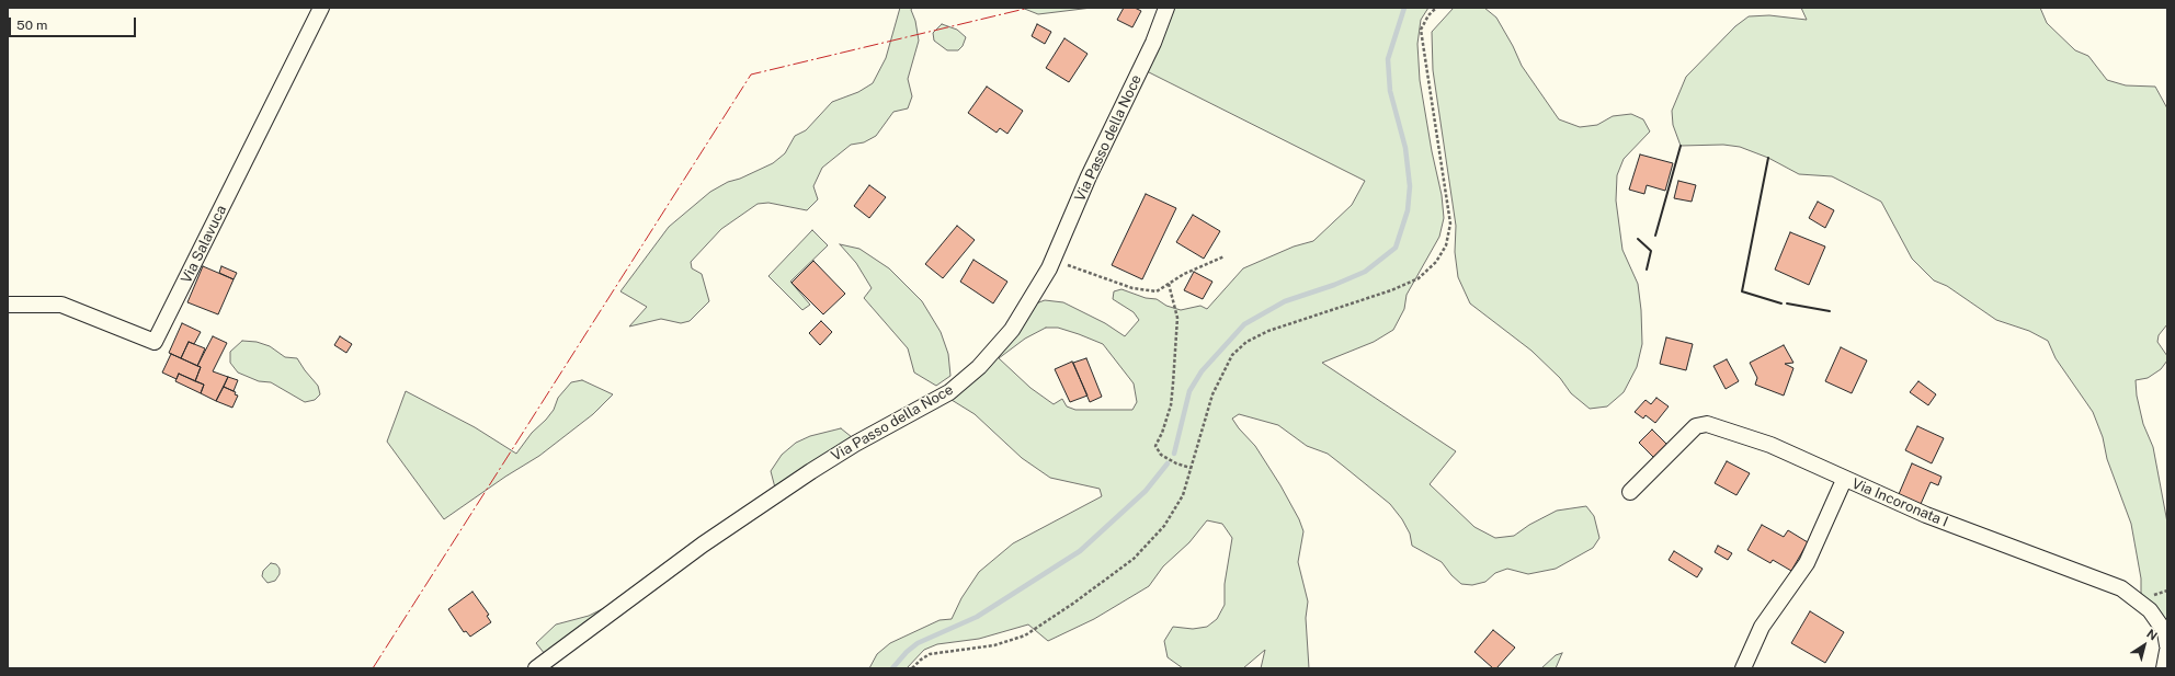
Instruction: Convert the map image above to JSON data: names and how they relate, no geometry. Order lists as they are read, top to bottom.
{
  "streets": {
    "street": ["Via Passo della Noce", "Via Salavuca", "Via Incoronata I"]
  },
  "scale_bar": "50 m",
  "north": "top right"
}
